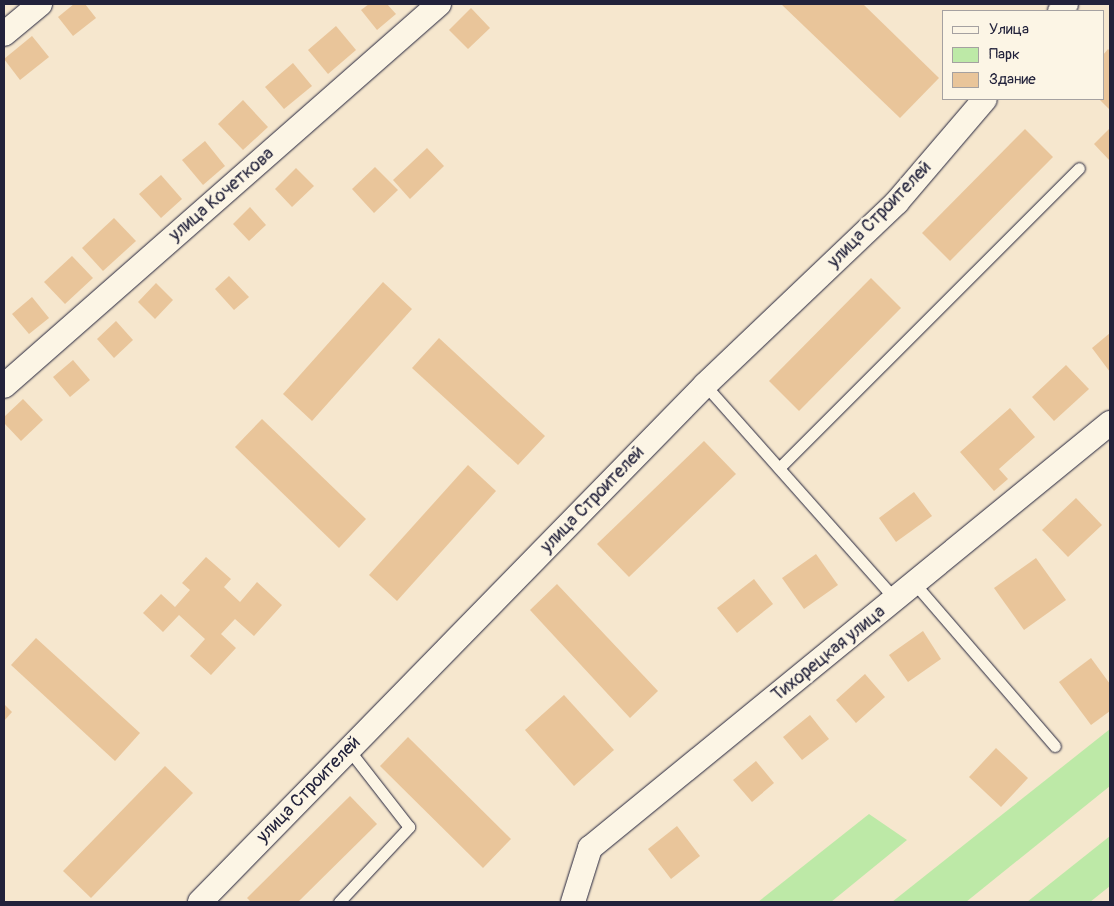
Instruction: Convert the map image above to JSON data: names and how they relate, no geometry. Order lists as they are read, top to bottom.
{
  "streets": {
    "street": ["улица Кочеткова", "улица Строителей", "Тихорецкая улица"]
  },
  "legend": ["Улица", "Парк", "Здание"]
}
